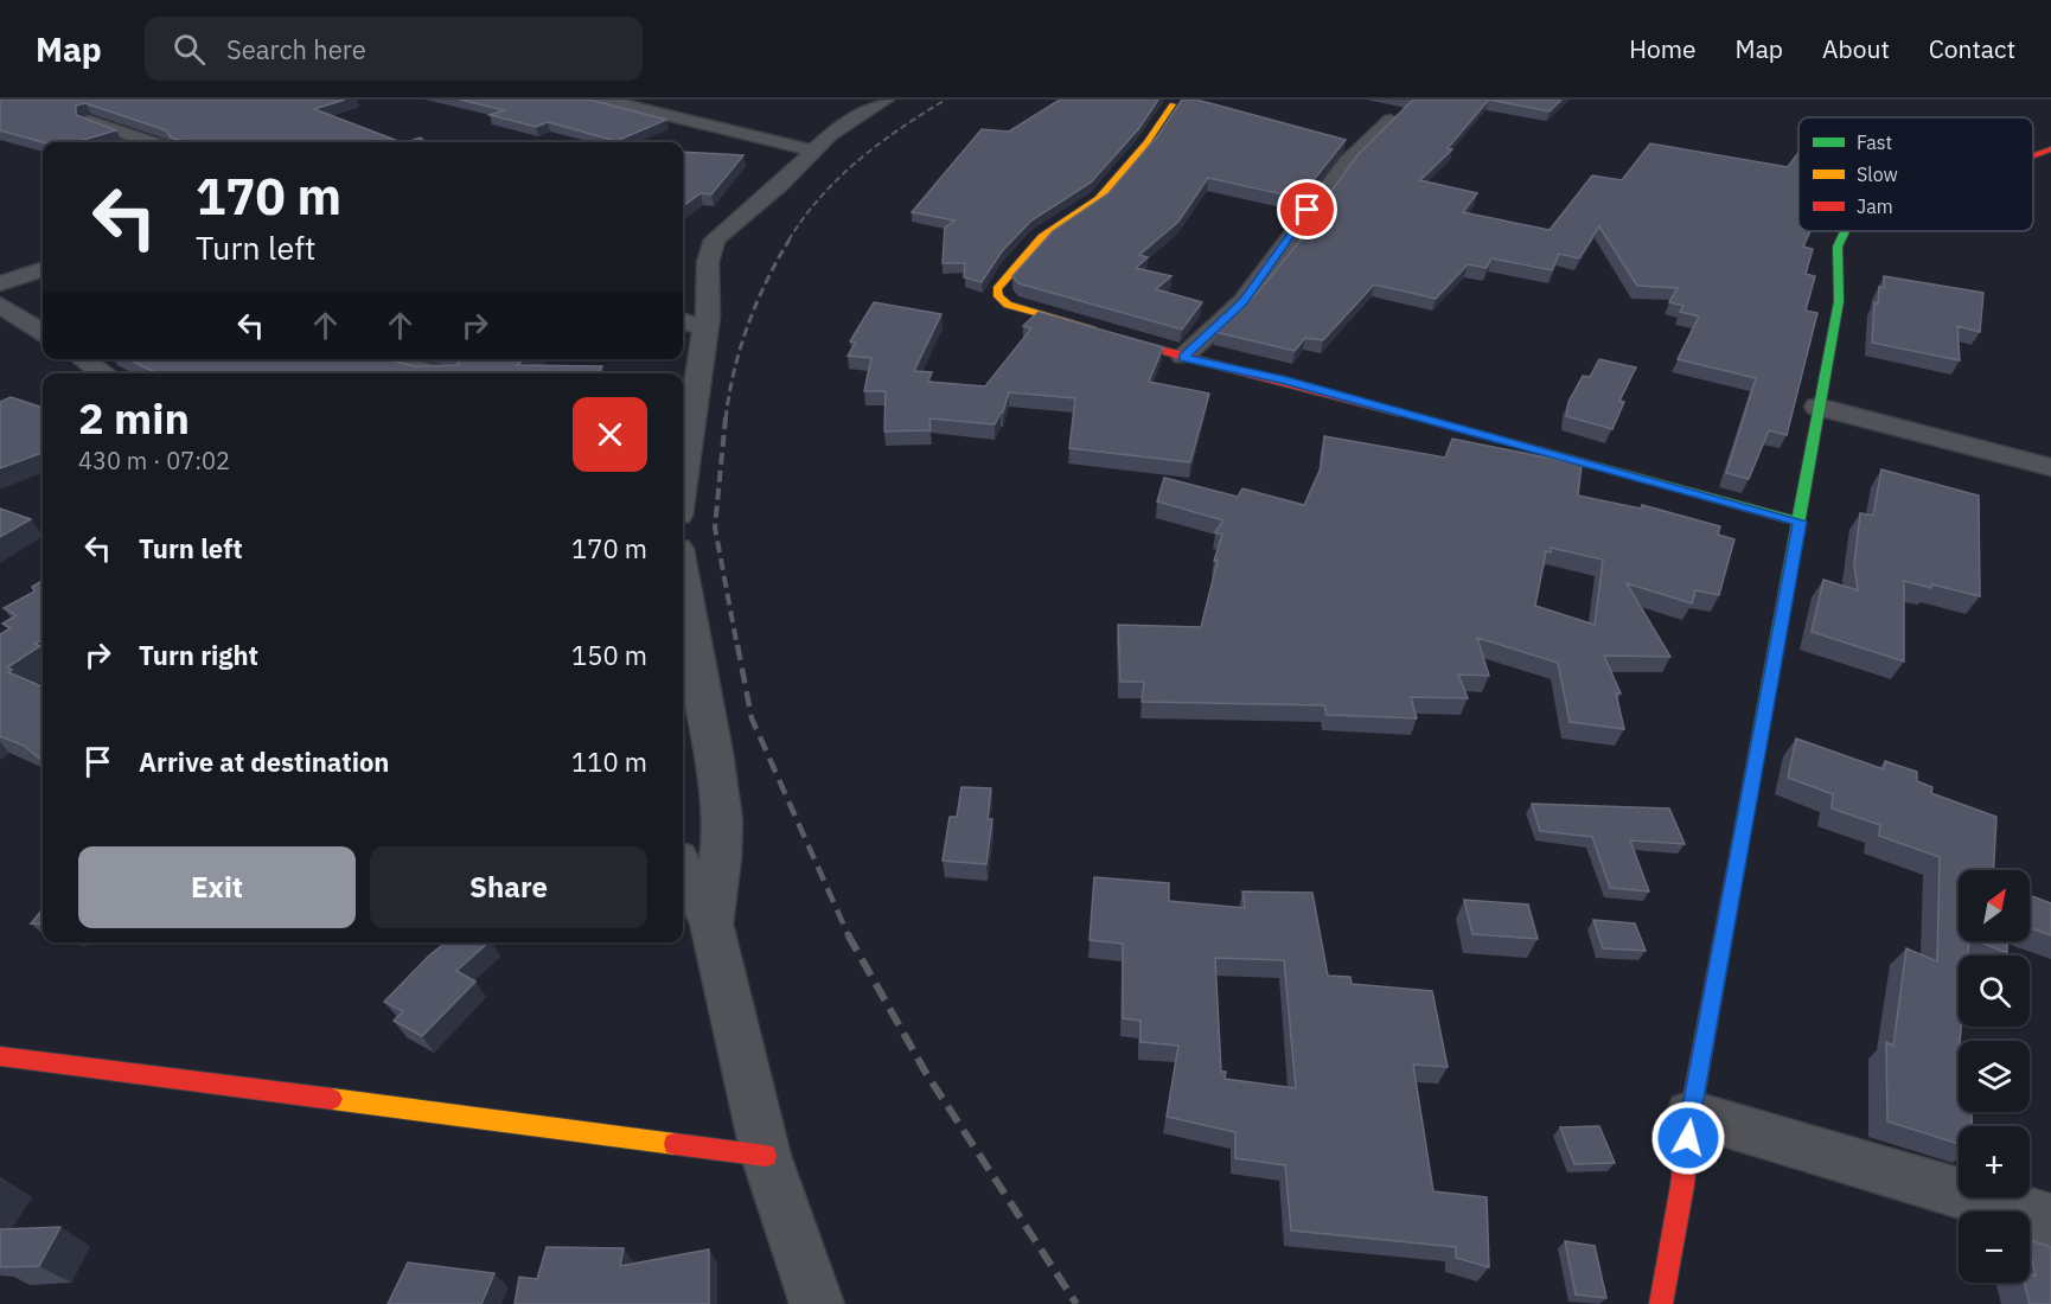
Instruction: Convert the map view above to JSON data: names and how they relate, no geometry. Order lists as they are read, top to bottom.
{
  "legend": ["Fast", "Slow", "Jam"],
  "north": "top right",
  "page": {
    "header": "Map",
    "search": "Search here",
    "nav": [
      "Home",
      "Map",
      "About",
      "Contact"
    ],
    "turn": ["170 m", "Turn left"],
    "heading": ["2 min", "430 m · 07:02"],
    "list": [
      {
        "name": "Turn left",
        "value": "170 m"
      },
      {
        "name": "Turn right",
        "value": "150 m"
      },
      {
        "name": "Arrive at destination",
        "value": "110 m"
      }
    ],
    "buttons": ["Exit", "Share"],
    "map_buttons": ["+", "−"]
  }
}
